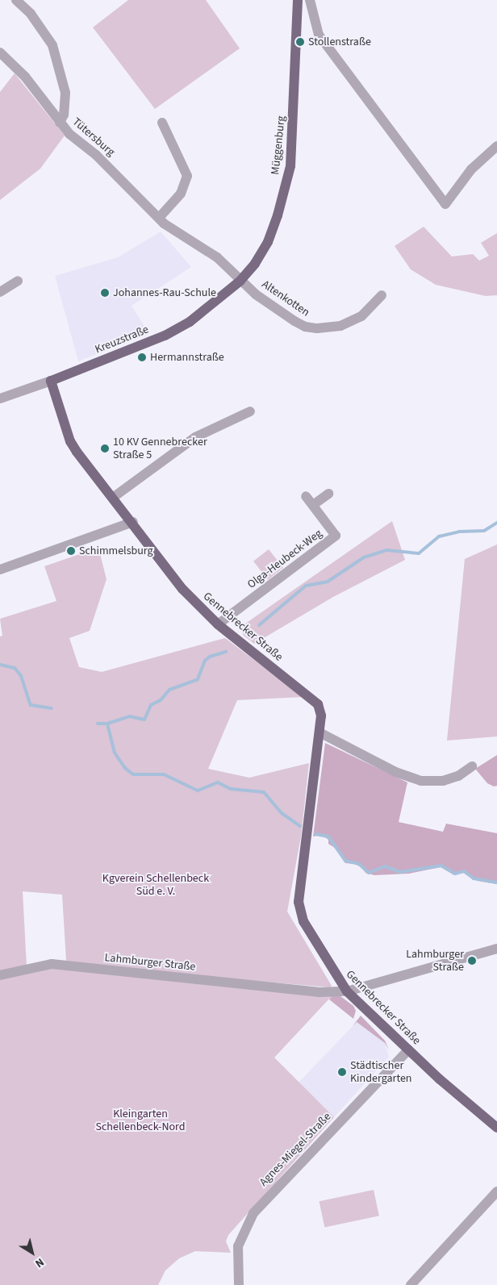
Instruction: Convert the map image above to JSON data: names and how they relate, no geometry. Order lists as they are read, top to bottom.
{
  "streets": {
    "main road": ["Müggenburg", "Kreuzstraße", "Gennebrecker Straße"],
    "street": [
      "Tütersburg",
      "Altenkotten",
      "Olga-Heubeck-Weg",
      "Lahmburger Straße",
      "Agnes-Miegel-Straße"
    ]
  },
  "crossings": [
    ["Tütersburg", "Müggenburg"],
    ["Tütersburg", "Altenkotten"],
    ["Tütersburg", "Kreuzstraße"],
    ["Müggenburg", "Altenkotten"],
    ["Müggenburg", "Kreuzstraße"],
    ["Altenkotten", "Kreuzstraße"],
    ["Kreuzstraße", "Gennebrecker Straße"],
    ["Olga-Heubeck-Weg", "Gennebrecker Straße"],
    ["Gennebrecker Straße", "Lahmburger Straße"],
    ["Gennebrecker Straße", "Agnes-Miegel-Straße"]
  ],
  "parks": ["Kgverein Schellenbeck Süd e. V.", "Kleingarten Schellenbeck-Nord"],
  "places": [
    "Stollenstraße",
    "Johannes-Rau-Schule",
    "Hermannstraße",
    "10 KV Gennebrecker Straße 5",
    "Schimmelsburg",
    "Lahmburger Straße",
    "Städtischer Kindergarten"
  ],
  "north": "bottom right"
}
